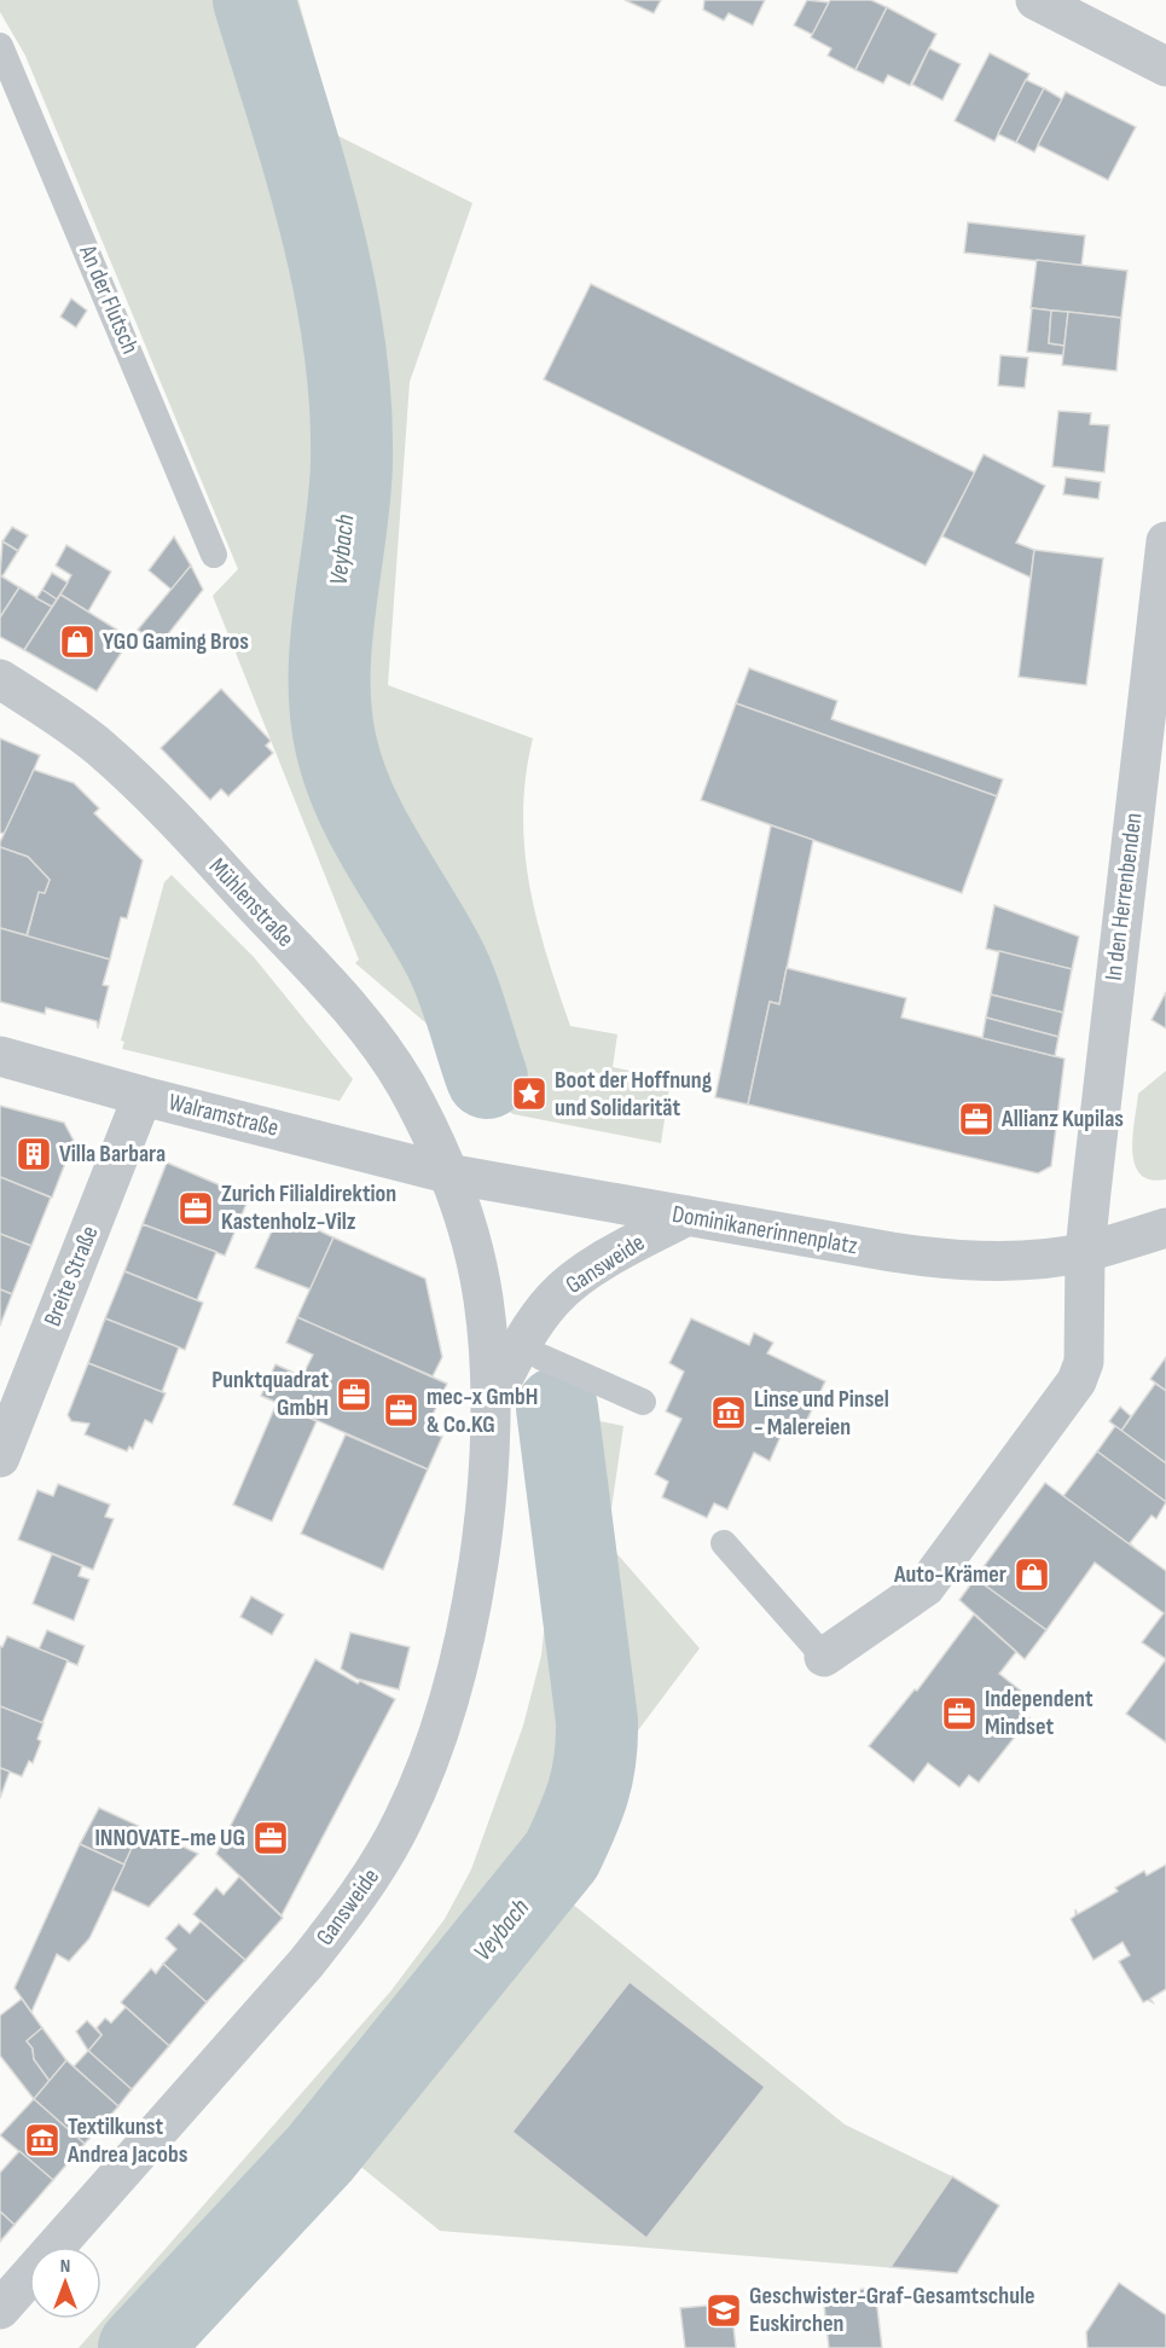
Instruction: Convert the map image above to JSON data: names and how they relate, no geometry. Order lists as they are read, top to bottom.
{
  "streets": {
    "street": [
      "In den Herrenbenden",
      "Mühlenstraße",
      "Walramstraße",
      "Dominikanerinnenplatz",
      "Gansweide",
      "Breite Straße"
    ],
    "lane": ["An der Flutsch"]
  },
  "crossings": [
    ["In den Herrenbenden", "Dominikanerinnenplatz"],
    ["Mühlenstraße", "Walramstraße"],
    ["Mühlenstraße", "Dominikanerinnenplatz"],
    ["Mühlenstraße", "Gansweide"],
    ["Walramstraße", "Dominikanerinnenplatz"],
    ["Walramstraße", "Gansweide"],
    ["Walramstraße", "Breite Straße"],
    ["Dominikanerinnenplatz", "Gansweide"]
  ],
  "water": ["Veybach"],
  "places": {
    "shop": ["YGO Gaming Bros", "Auto-Krämer"],
    "place": ["Boot der Hoffnung und Solidarität"],
    "office": [
      "Allianz Kupilas",
      "Zurich Filialdirektion Kastenholz-Vilz",
      "Punktquadrat GmbH",
      "mec-x GmbH & Co.KG",
      "Independent Mindset",
      "INNOVATE-me UG"
    ],
    "building": ["Villa Barbara"],
    "museum": ["Linse und Pinsel - Malereien", "Textilkunst Andrea Jacobs"],
    "school or university": ["Geschwister-Graf-Gesamtschule Euskirchen"]
  },
  "north": "top"
}
